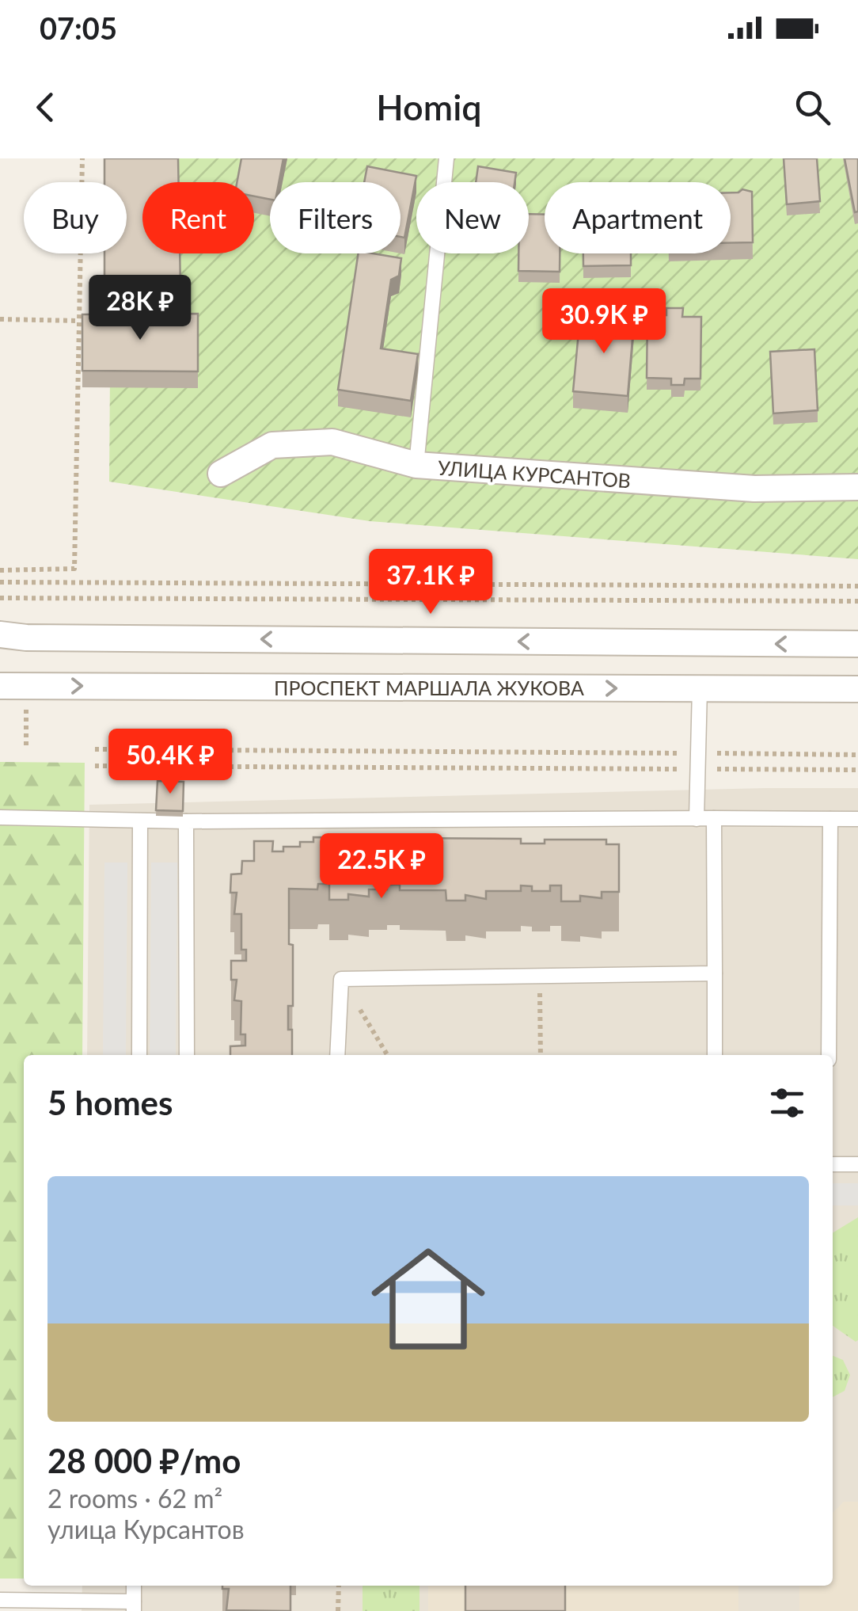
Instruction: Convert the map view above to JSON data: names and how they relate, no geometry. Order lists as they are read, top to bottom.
{
  "streets": {
    "street": ["УЛИЦА КУРСАНТОВ", "ПРОСПЕКТ МАРШАЛА ЖУКОВА"]
  },
  "page": {
    "status": "07:05",
    "header": "Homiq",
    "chip": [
      "Buy",
      "Rent",
      "Filters",
      "New",
      "Apartment"
    ],
    "price": [
      "28K ₽",
      "30.9K ₽",
      "37.1K ₽",
      "50.4K ₽",
      "22.5K ₽"
    ],
    "heading": "5 homes",
    "list": [
      {
        "name": "28 000 ₽/mo",
        "note": "2 rooms · 62 m² · улица Курсантов"
      }
    ]
  }
}
